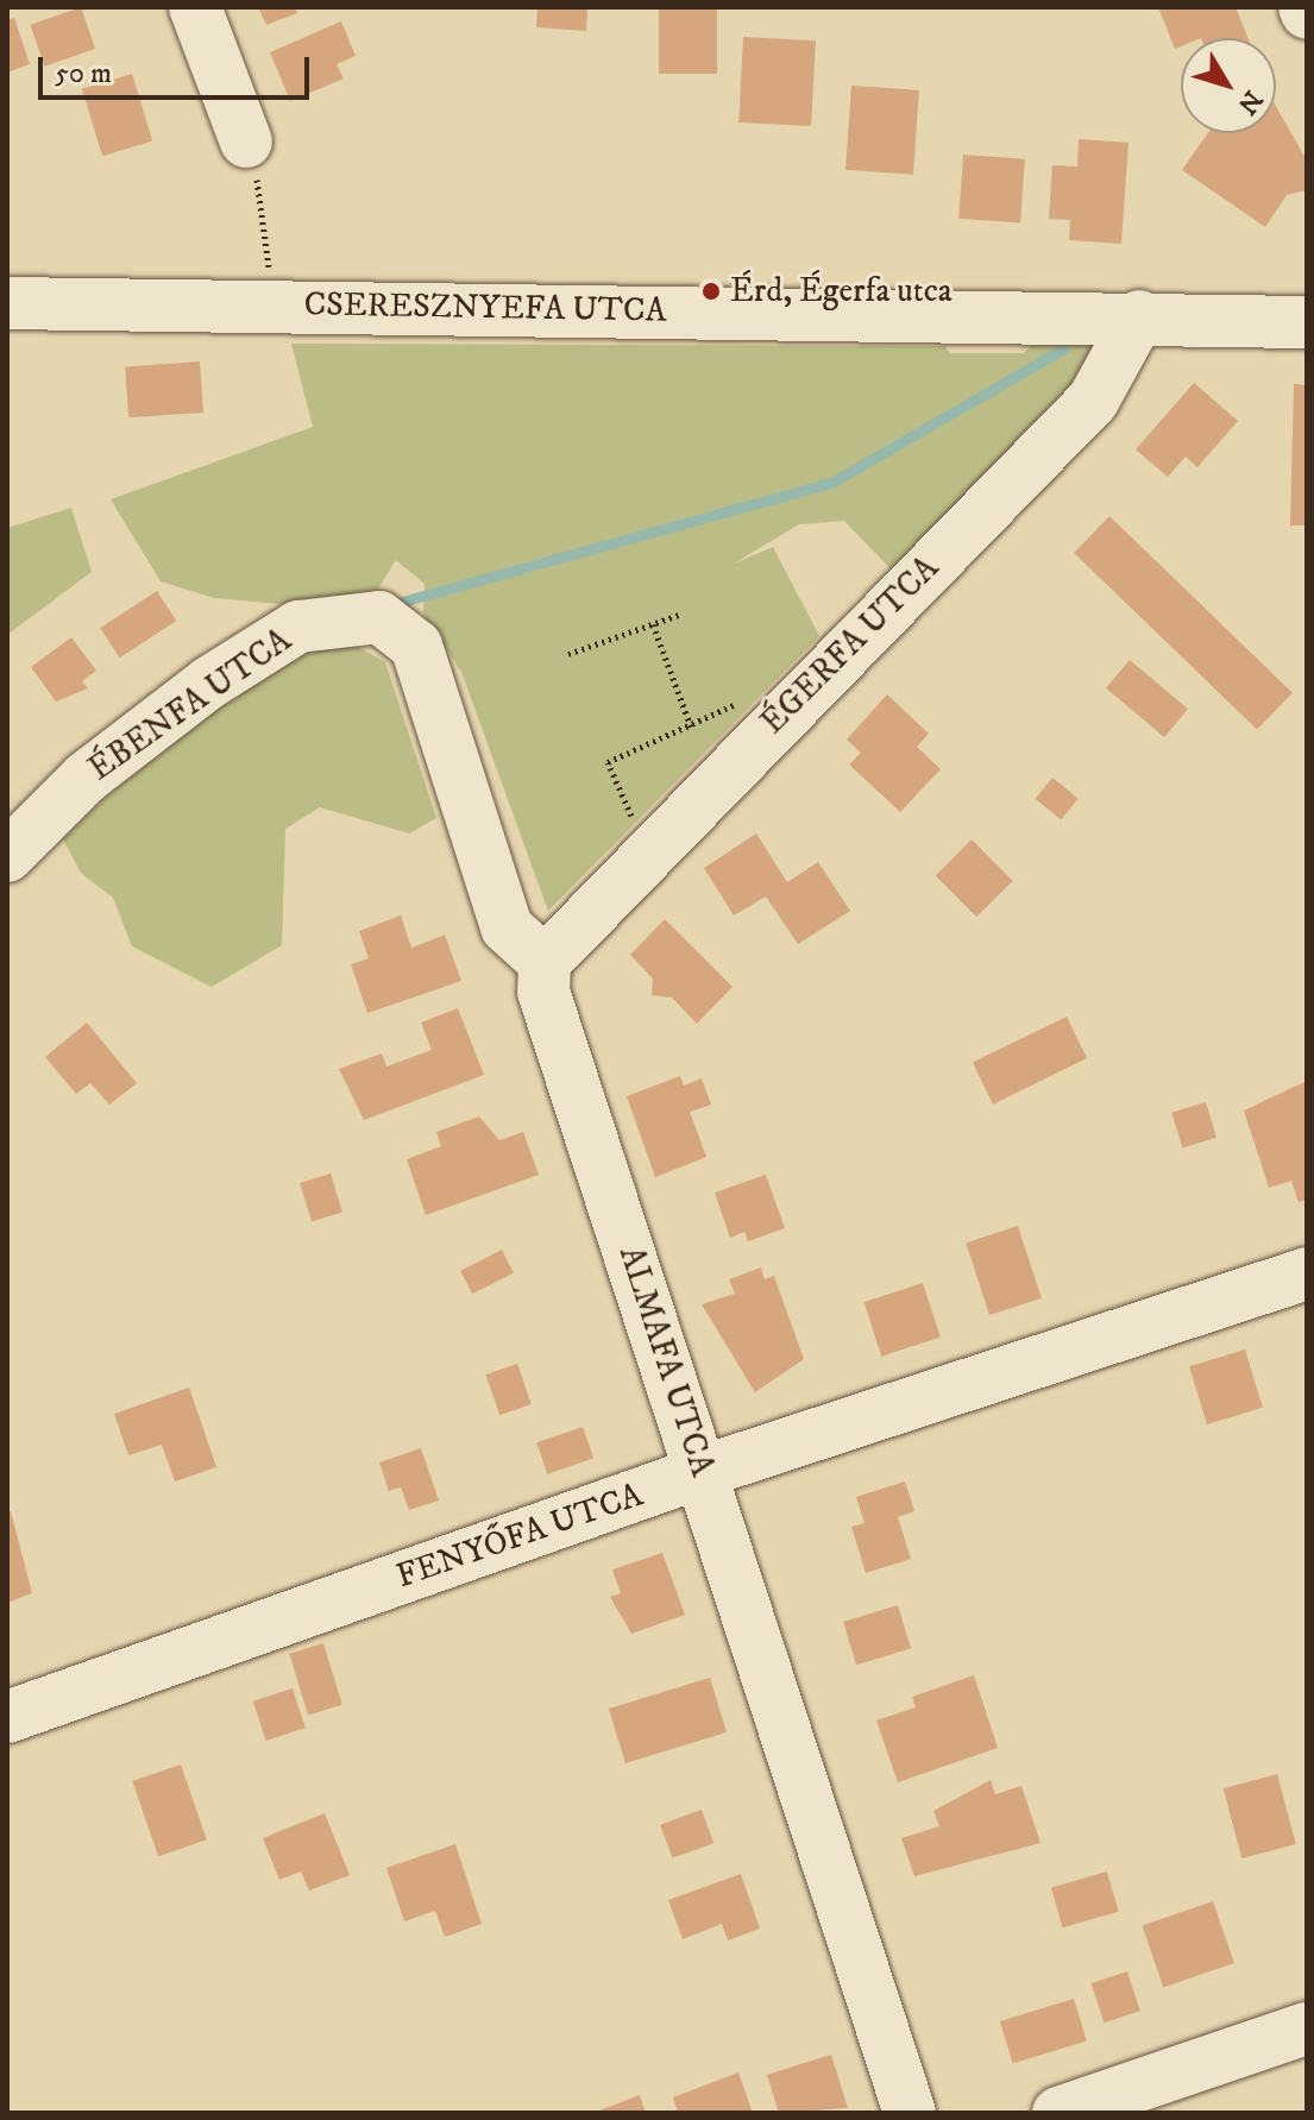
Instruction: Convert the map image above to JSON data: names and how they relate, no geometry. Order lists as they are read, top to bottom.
{
  "streets": {
    "street": [
      "CSERESZNYEFA UTCA",
      "ÉGERFA UTCA",
      "ÉBENFA UTCA",
      "ALMAFA UTCA",
      "FENYŐFA UTCA"
    ]
  },
  "crossings": [
    ["CSERESZNYEFA UTCA", "ÉGERFA UTCA"],
    ["ÉGERFA UTCA", "ÉBENFA UTCA"],
    ["ÉGERFA UTCA", "ALMAFA UTCA"],
    ["ÉBENFA UTCA", "ALMAFA UTCA"],
    ["ALMAFA UTCA", "FENYŐFA UTCA"]
  ],
  "places": ["Érd, Égerfa utca"],
  "scale_bar": "50 m",
  "north": "bottom right"
}
